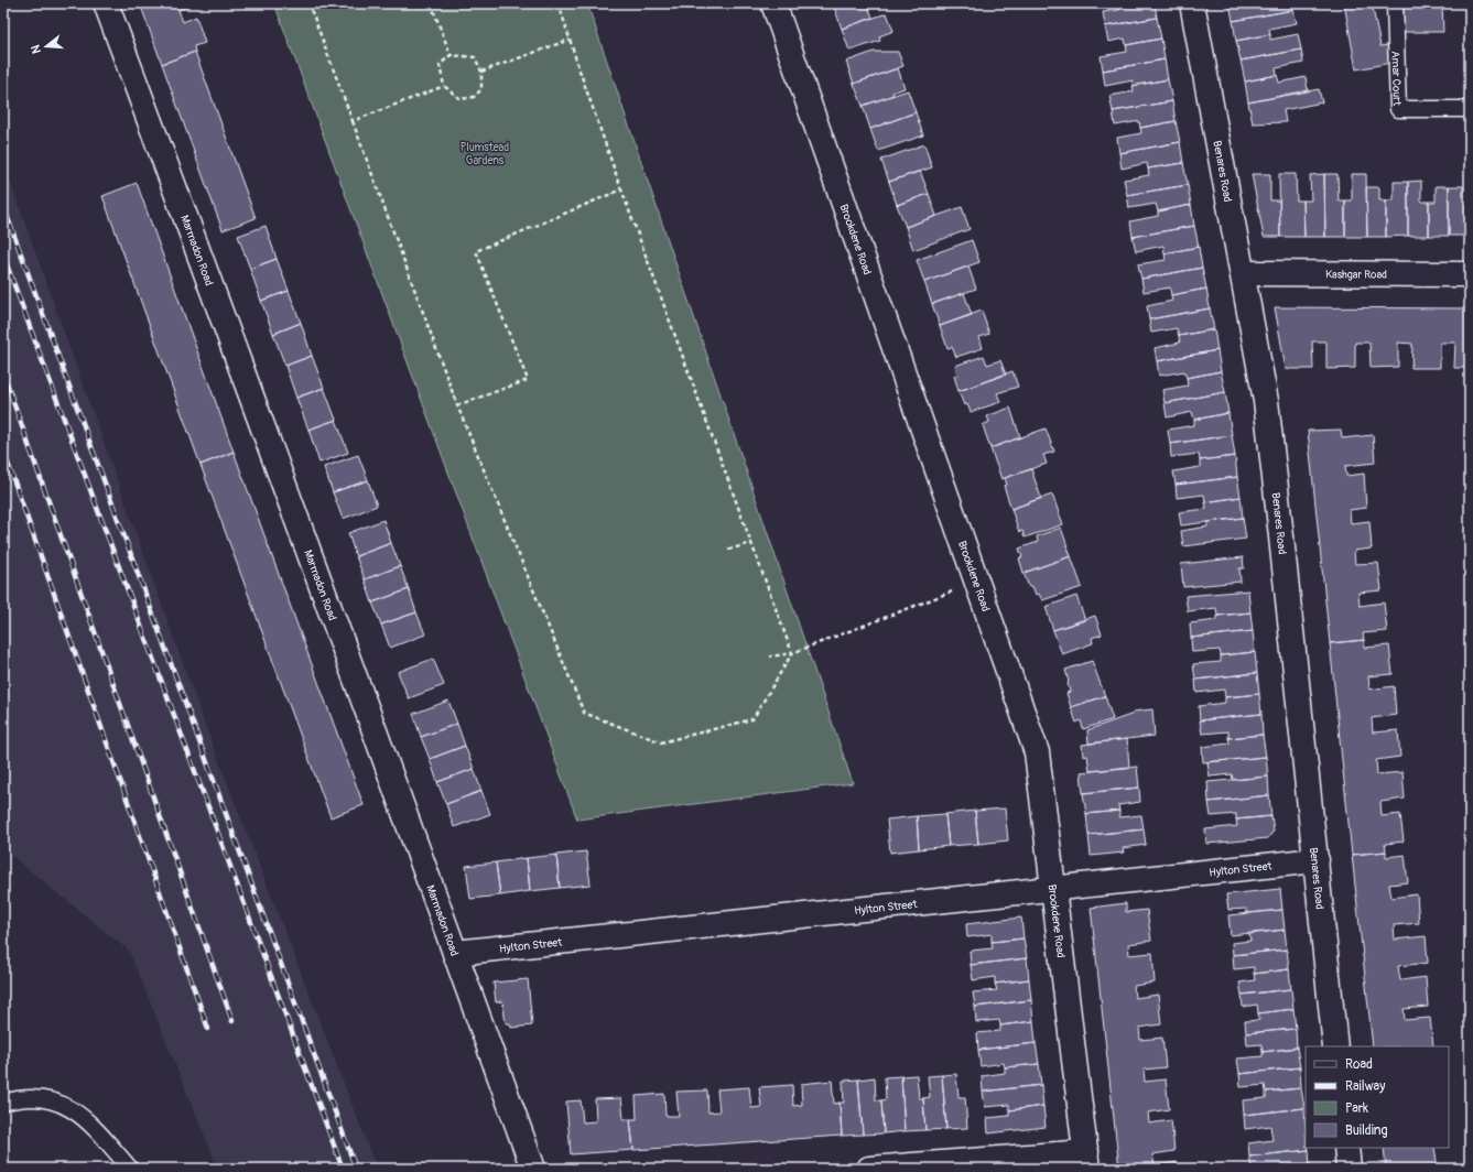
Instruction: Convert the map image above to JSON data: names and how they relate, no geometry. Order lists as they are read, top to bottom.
{
  "streets": {
    "street": [
      "Benares Road",
      "Brookdene Road",
      "Marmadon Road",
      "Kashgar Road",
      "Hylton Street"
    ],
    "lane": ["Amar Court"]
  },
  "crossings": [
    ["Benares Road", "Kashgar Road"],
    ["Benares Road", "Hylton Street"],
    ["Brookdene Road", "Hylton Street"],
    ["Marmadon Road", "Hylton Street"]
  ],
  "parks": ["Plumstead Gardens"],
  "legend": [
    "Road",
    "Railway",
    "Park",
    "Building"
  ],
  "north": "left"
}
